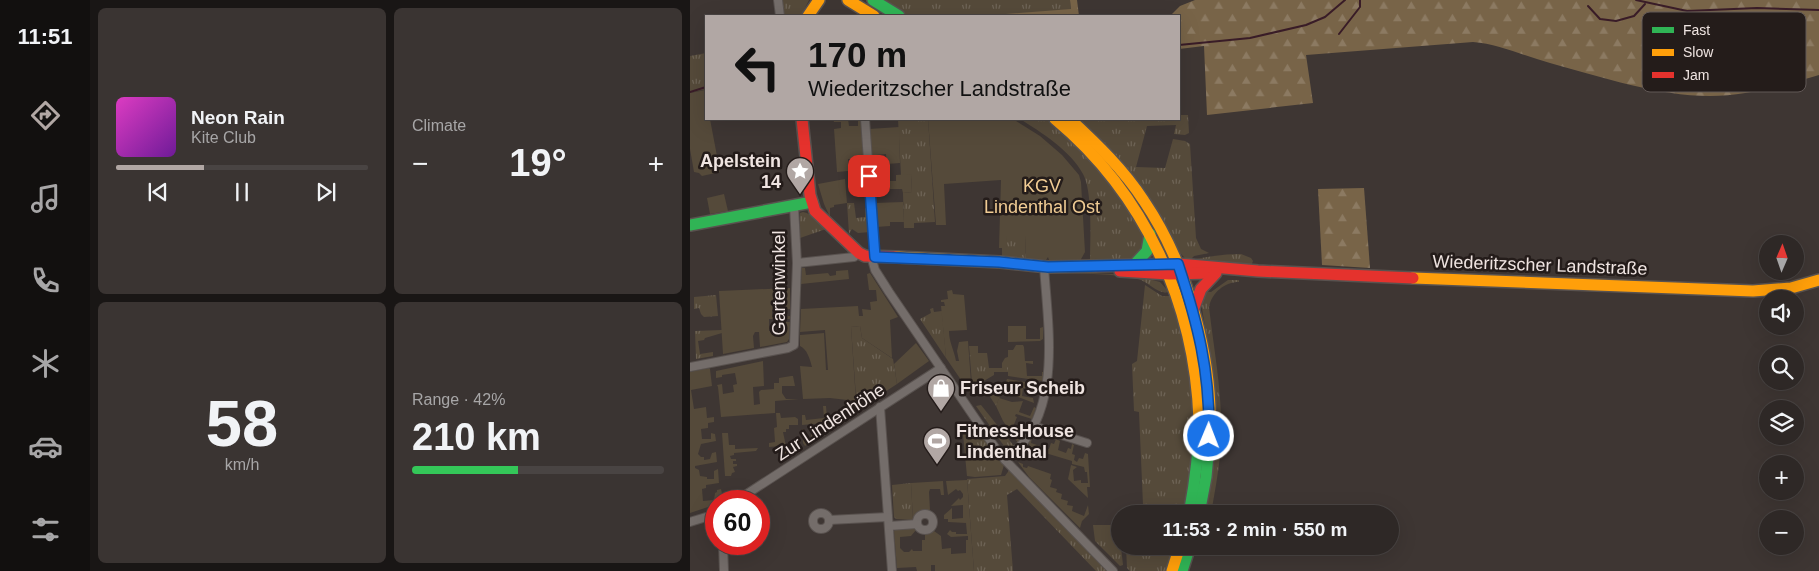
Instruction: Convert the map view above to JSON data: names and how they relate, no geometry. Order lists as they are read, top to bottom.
{
  "streets": {
    "street": ["Wiederitzscher Landstraße", "Gartenwinkel", "Zur Lindenhöhe"]
  },
  "parks": ["KGV Lindenthal Ost"],
  "places": {
    "place": ["Apelstein 14"],
    "shop": ["Friseur Scheib"],
    "sports": ["FitnessHouse Lindenthal"]
  },
  "legend": ["Fast", "Slow", "Jam"],
  "north": "top",
  "page": {
    "tabs": "11:51",
    "tile": [
      "Climate",
      ["58", "km/h"],
      ["Range · 42%", "210 km"]
    ],
    "turn": ["170 m", "Wiederitzscher Landstraße"],
    "song": ["Neon Rain", "Kite Club"],
    "heat": ["−", "19°", "+"],
    "map_buttons": ["+", "−"],
    "limit": "60",
    "trip": "11:53 · 2 min · 550 m"
  }
}
